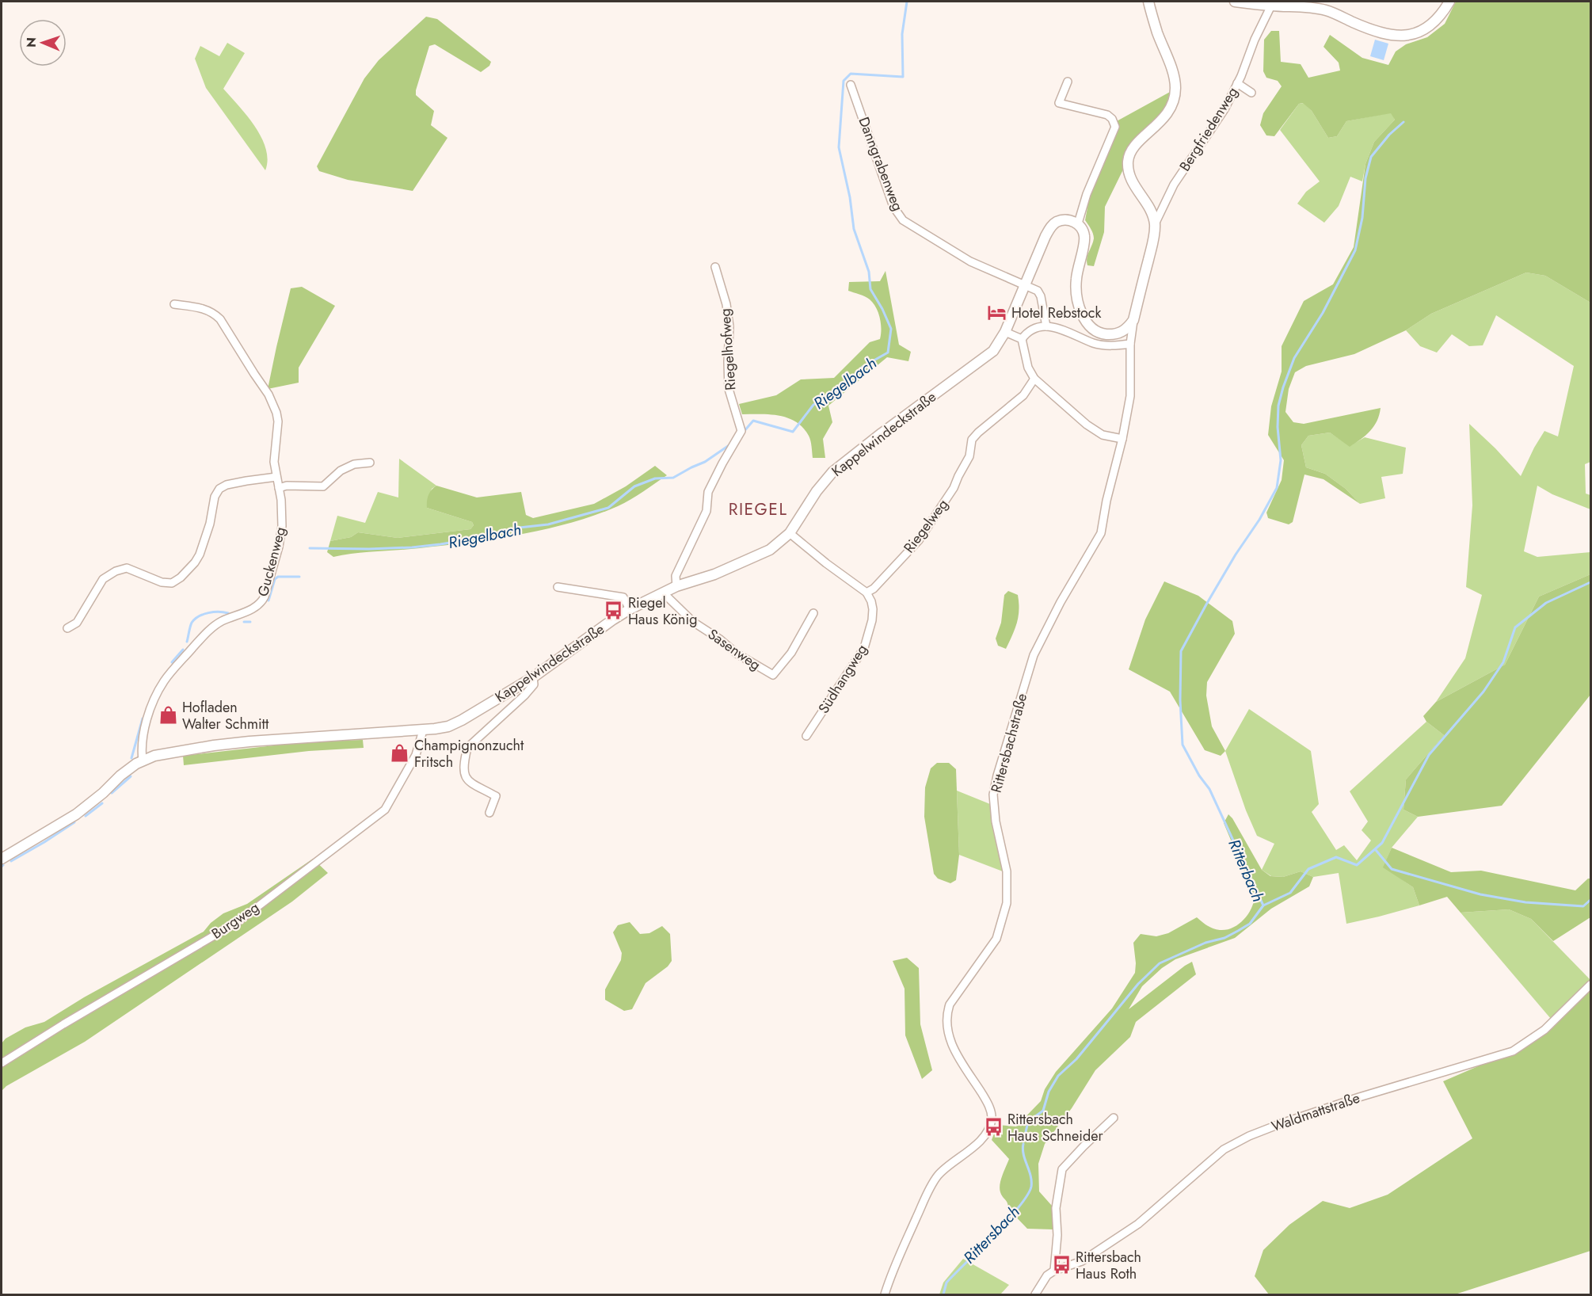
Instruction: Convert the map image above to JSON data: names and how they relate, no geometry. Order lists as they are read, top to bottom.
{
  "streets": {
    "street": [
      "Bergfriedenweg",
      "Danngrabenweg",
      "Riegelhofweg",
      "Kappelwindeckstraße",
      "Riegelweg",
      "Guckenweg",
      "Sasenweg",
      "Südhangweg",
      "Rittersbachstraße",
      "Burgweg",
      "Waldmattstraße"
    ]
  },
  "crossings": [
    ["Danngrabenweg", "Kappelwindeckstraße"],
    ["Riegelhofweg", "Kappelwindeckstraße"],
    ["Kappelwindeckstraße", "Guckenweg"],
    ["Kappelwindeckstraße", "Sasenweg"],
    ["Kappelwindeckstraße", "Burgweg"],
    ["Riegelweg", "Südhangweg"]
  ],
  "districts": ["RIEGEL"],
  "water": ["Riegelbach", "Ritterbach", "Rittersbach"],
  "places": {
    "hotel": ["Hotel Rebstock"],
    "bus stop": ["Riegel Haus König", "Rittersbach Haus Schneider", "Rittersbach Haus Roth"],
    "shop": ["Hofladen Walter Schmitt", "Champignonzucht Fritsch"]
  },
  "north": "left"
}
